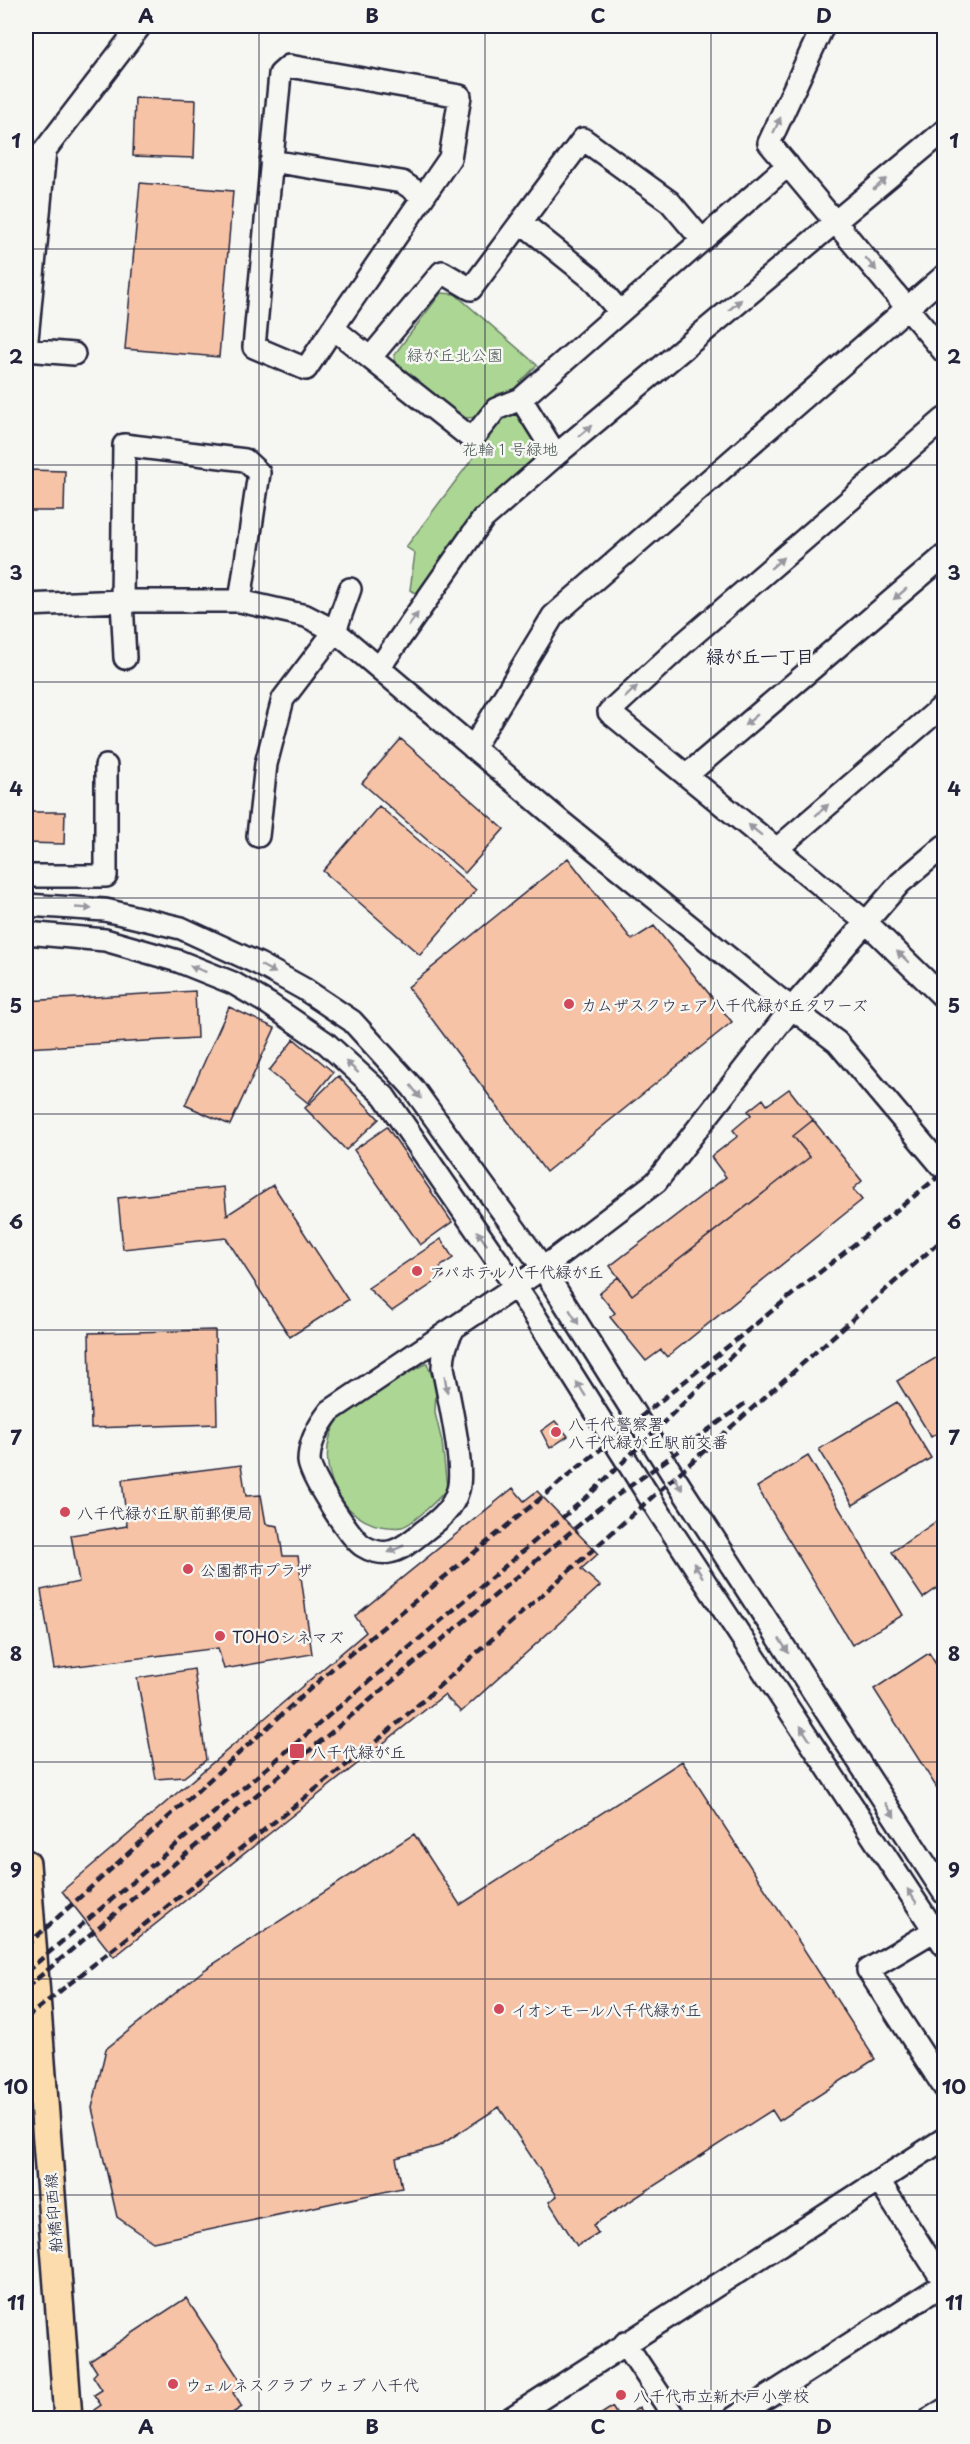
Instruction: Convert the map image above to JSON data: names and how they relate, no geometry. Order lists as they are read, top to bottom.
{
  "streets": {
    "main road": ["船橋印西線"]
  },
  "districts": ["緑が丘一丁目"],
  "parks": ["緑が丘北公園", "花輪１号緑地"],
  "places": {
    "other": [
      "カムザスクウェア八千代緑が丘タワーズ",
      "アパホテル八千代緑が丘",
      "八千代警察署 八千代緑が丘駅前交番",
      "八千代緑が丘駅前郵便局",
      "公園都市プラザ",
      "TOHOシネマズ",
      "イオンモール八千代緑が丘",
      "ウェルネスクラブ ウェブ 八千代",
      "八千代市立新木戸小学校"
    ],
    "transit": ["八千代緑が丘"]
  },
  "grid": {
    "columns": [
      "A",
      "B",
      "C",
      "D"
    ],
    "rows": [
      "1",
      "2",
      "3",
      "4",
      "5",
      "6",
      "7",
      "8",
      "9",
      "10",
      "11"
    ]
  }
}
